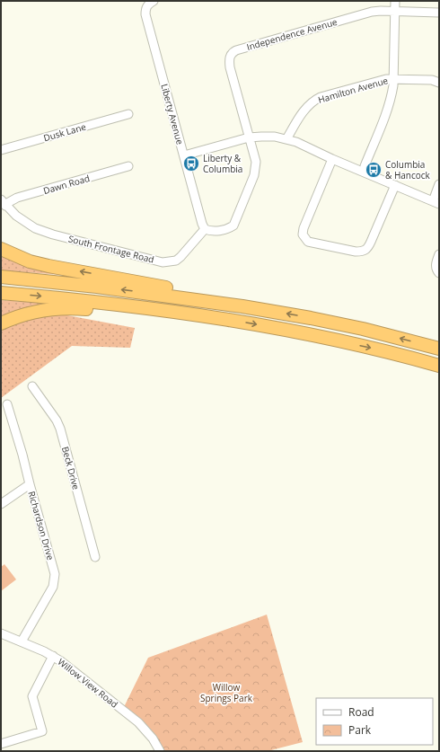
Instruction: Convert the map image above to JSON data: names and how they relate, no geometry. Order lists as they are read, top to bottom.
{
  "streets": {
    "street": [
      "Independence Avenue",
      "Hamilton Avenue",
      "Liberty Avenue",
      "Dusk Lane",
      "Dawn Road",
      "South Frontage Road",
      "Beck Drive",
      "Richardson Drive",
      "Willow View Road"
    ]
  },
  "crossings": [
    ["Liberty Avenue", "South Frontage Road"],
    ["Dawn Road", "South Frontage Road"],
    ["Richardson Drive", "Willow View Road"]
  ],
  "parks": ["Willow Springs Park"],
  "places": {
    "bus stop": ["Liberty & Columbia", "Columbia & Hancock"]
  },
  "legend": ["Road", "Park"]
}
